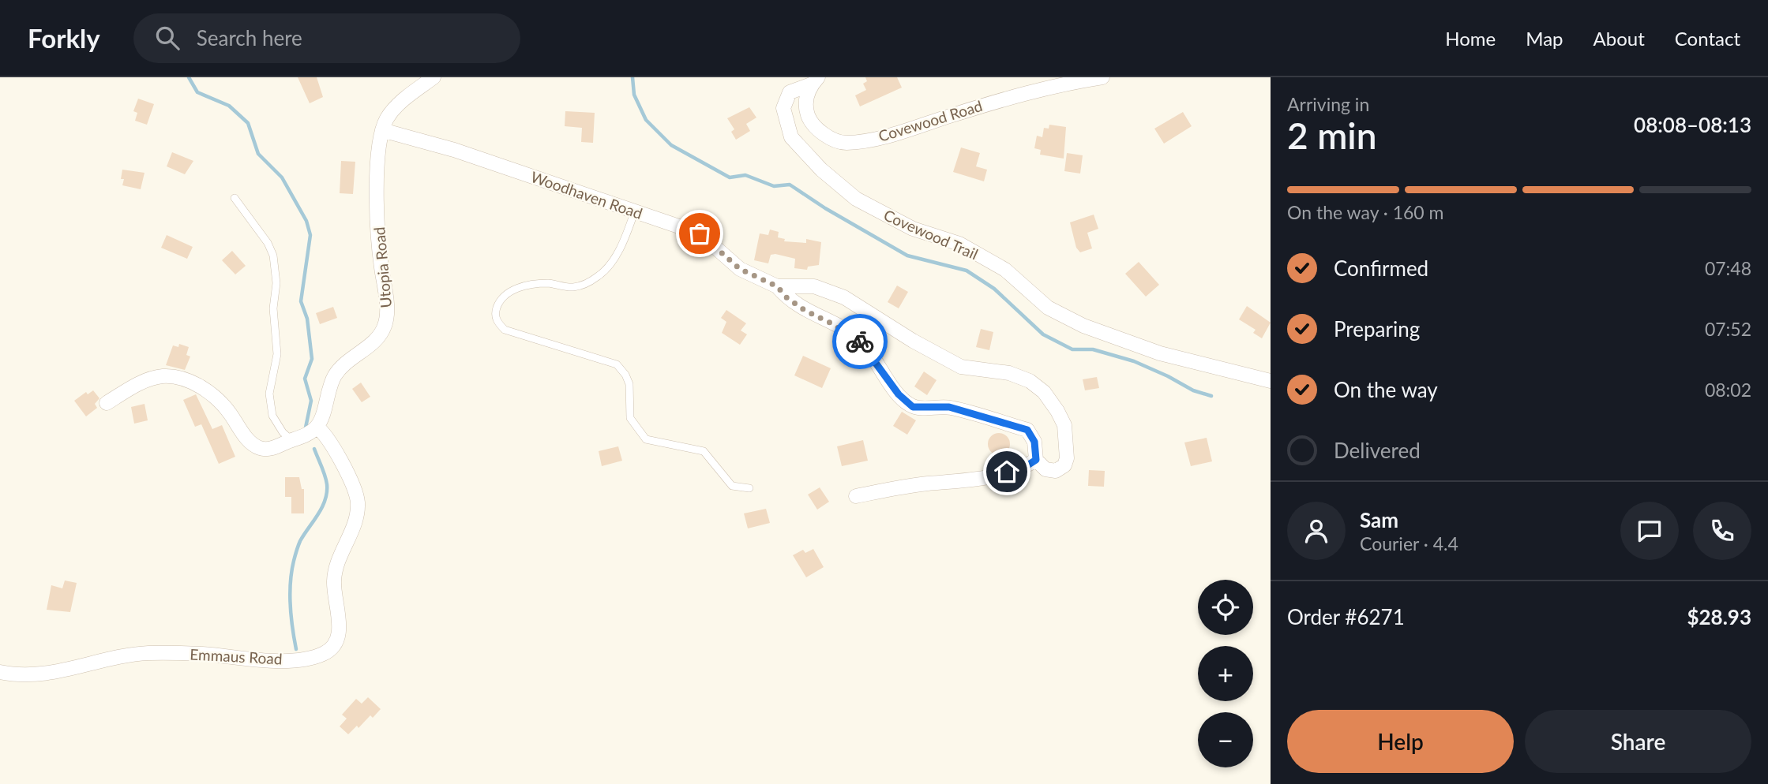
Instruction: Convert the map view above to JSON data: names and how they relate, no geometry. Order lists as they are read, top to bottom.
{
  "streets": {
    "street": [
      "Covewood Road",
      "Woodhaven Road",
      "Covewood Trail",
      "Utopia Road",
      "Emmaus Road"
    ]
  },
  "crossings": [
    ["Covewood Road", "Covewood Trail"],
    ["Woodhaven Road", "Utopia Road"],
    ["Utopia Road", "Emmaus Road"]
  ],
  "page": {
    "header": "Forkly",
    "search": "Search here",
    "nav": [
      "Home",
      "Map",
      "About",
      "Contact"
    ],
    "heading": ["2 min", "Arriving in", "08:08–08:13"],
    "panel": [
      "Sam",
      "Courier · 4.4",
      "Order #6271",
      "$28.93"
    ],
    "bar": "On the way · 160 m",
    "list": [
      ["Confirmed", "07:48"],
      ["Preparing", "07:52"],
      ["On the way", "08:02"],
      "Delivered"
    ],
    "map_buttons": ["+", "−"],
    "buttons": ["Help", "Share"]
  }
}
